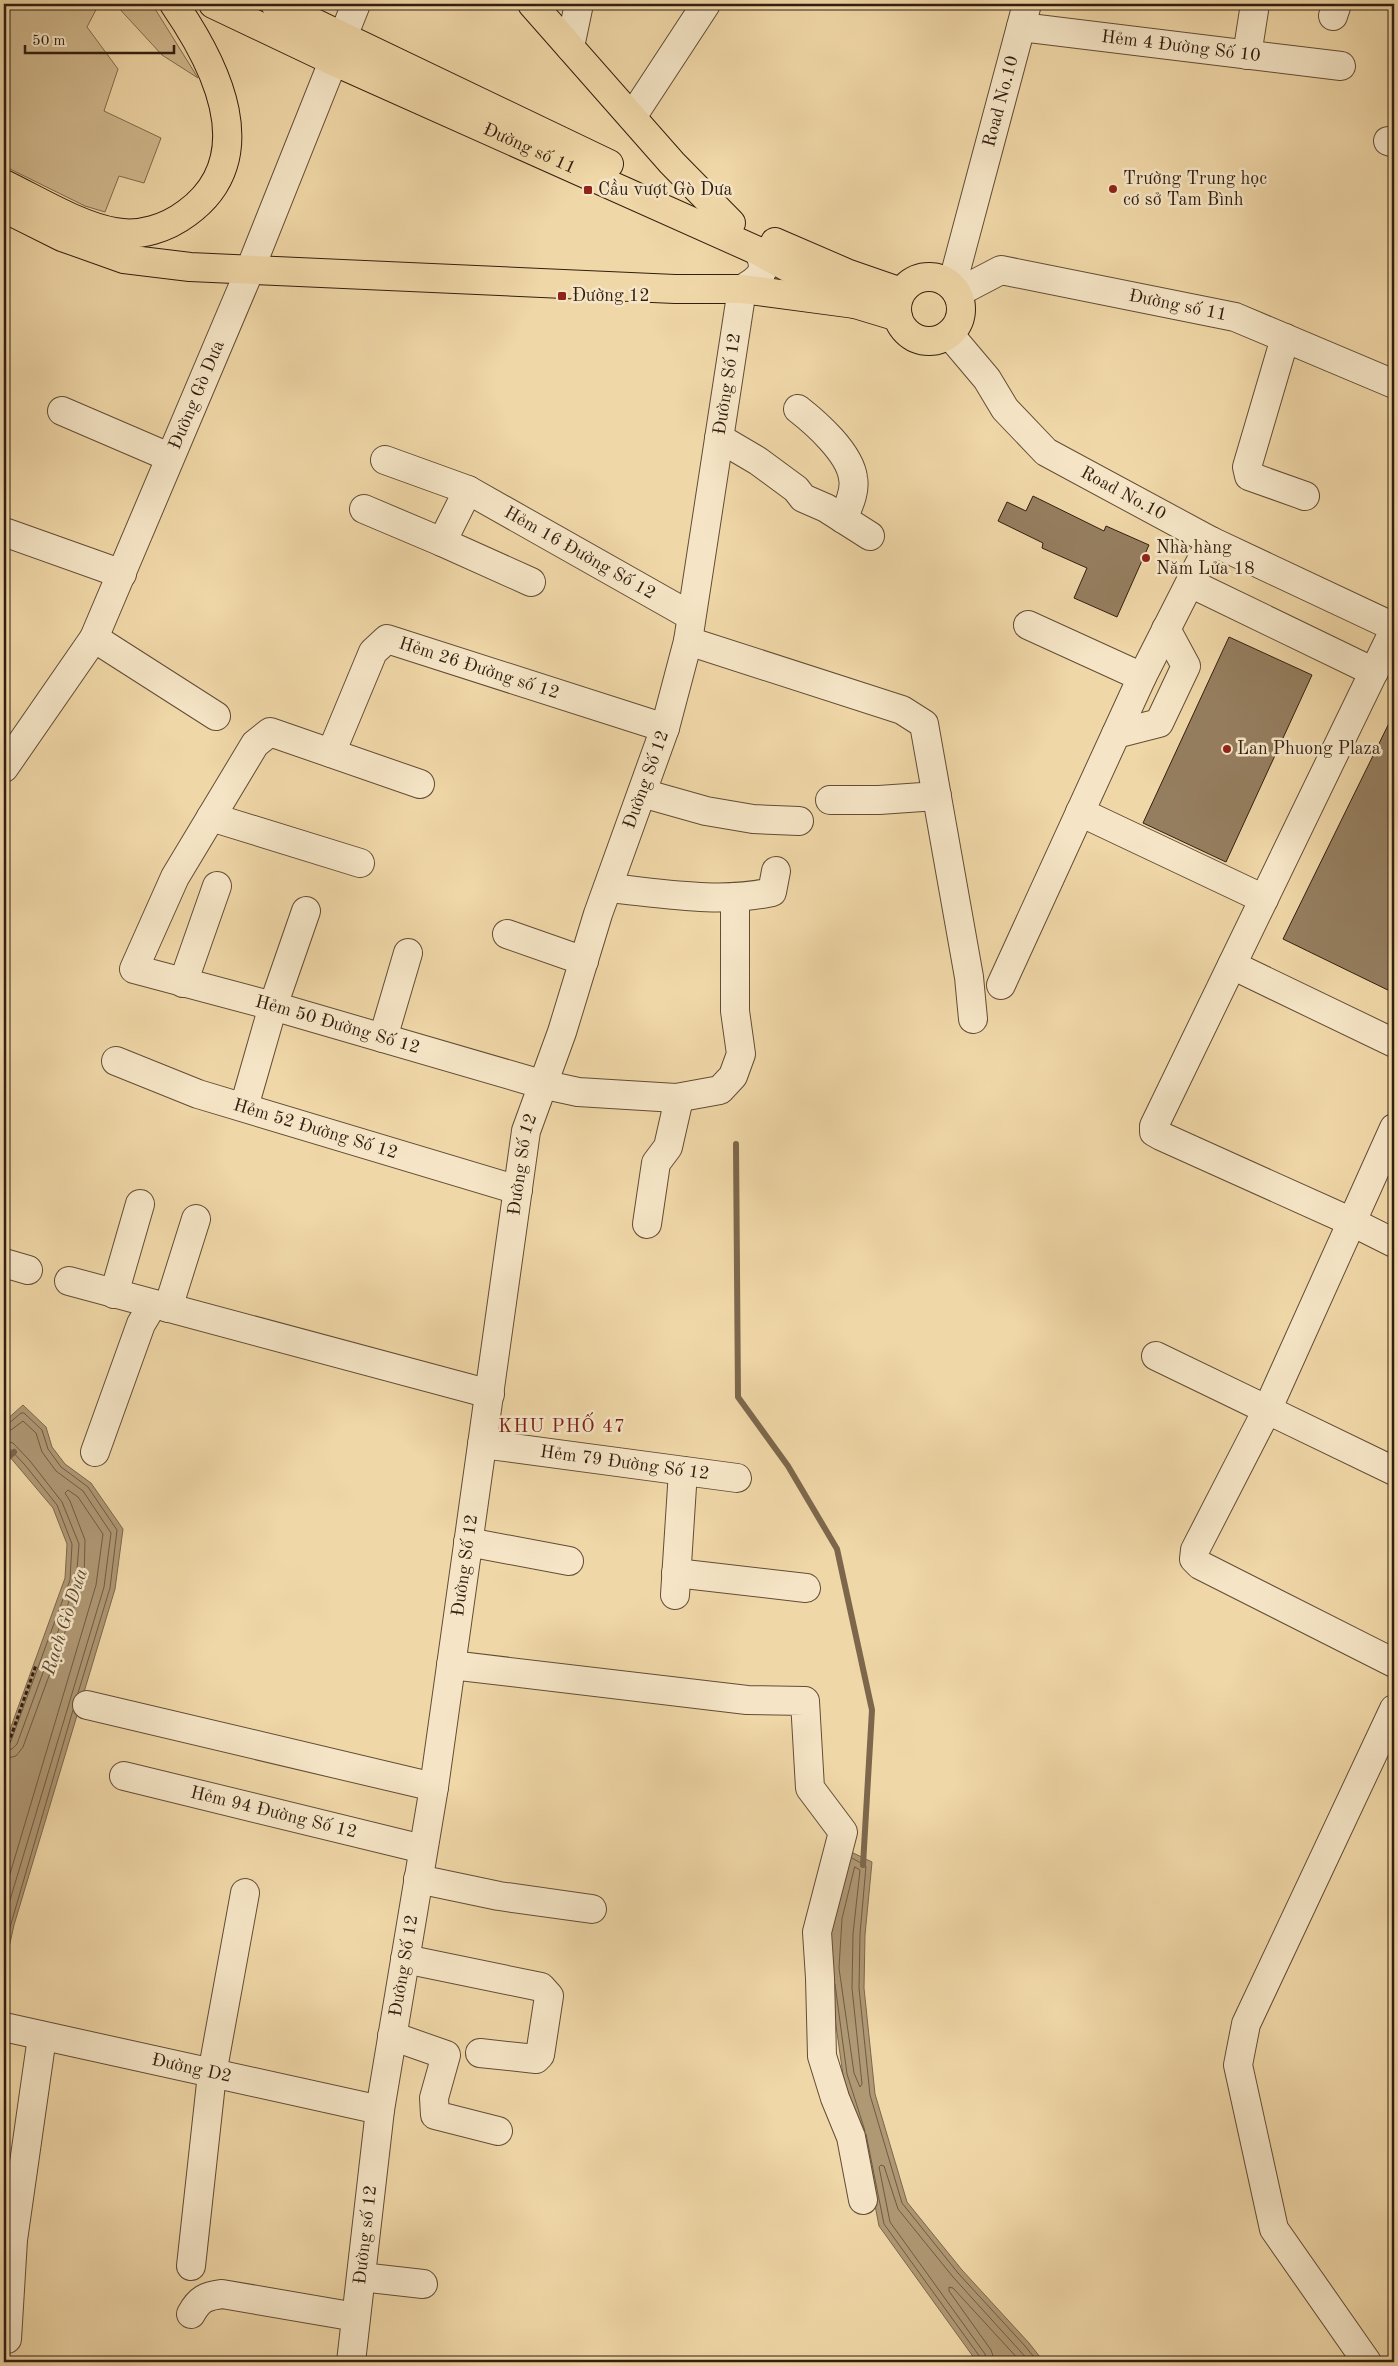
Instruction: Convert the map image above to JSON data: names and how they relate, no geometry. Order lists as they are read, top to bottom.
{
  "streets": {
    "main road": ["Đường số 11"],
    "street": [
      "Hẻm 4 Đường Số 10",
      "Road No.10",
      "Đường Số 12",
      "Đường Gò Dưa",
      "Hẻm 16 Đường Số 12",
      "Hẻm 26 Đường số 12",
      "Hẻm 50 Đường Số 12",
      "Hẻm 52 Đường Số 12",
      "Hẻm 79 Đường Số 12",
      "Hẻm 94 Đường Số 12",
      "Đường D2",
      "Đường số 12"
    ]
  },
  "crossings": [
    ["Hẻm 4 Đường Số 10", "Road No.10"],
    ["Road No.10", "Đường số 11"],
    ["Đường số 11", "Đường Gò Dưa"],
    ["Đường Số 12", "Hẻm 16 Đường Số 12"],
    ["Đường Số 12", "Hẻm 26 Đường số 12"],
    ["Đường Số 12", "Hẻm 50 Đường Số 12"],
    ["Đường Số 12", "Hẻm 52 Đường Số 12"],
    ["Đường Số 12", "Hẻm 79 Đường Số 12"],
    ["Đường Số 12", "Hẻm 94 Đường Số 12"],
    ["Đường Số 12", "Đường D2"],
    ["Đường Số 12", "Đường số 12"],
    ["Đường D2", "Đường số 12"]
  ],
  "districts": ["KHU PHỐ 47"],
  "water": ["Rạch Gò Dưa"],
  "places": {
    "other": ["Trường Trung học cơ sở Tam Bình", "Nhà hàng Năm Lửa 18", "Lan Phuong Plaza"],
    "transit": ["Cầu vượt Gò Dưa", "Đường 12"]
  },
  "scale_bar": "50 m"
}
